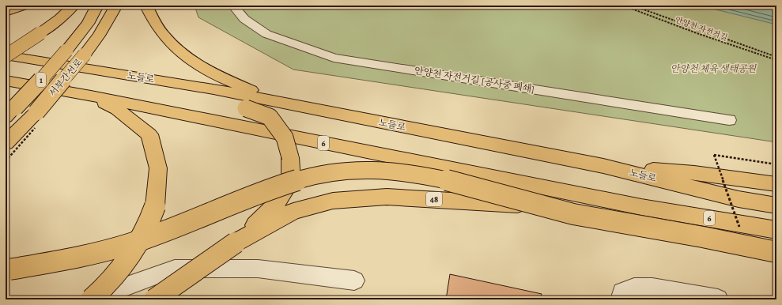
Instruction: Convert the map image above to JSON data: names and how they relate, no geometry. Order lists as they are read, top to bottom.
{
  "streets": {
    "main road": [
      "서부간선로",
      "노들로",
      "1",
      "6",
      "48"
    ],
    "lane": ["안양천 자전거길 [공사중 폐쇄]"],
    "path": ["안양천 자전거길"]
  },
  "crossings": [
    ["6", "48"]
  ],
  "parks": ["안양천 체육 생태공원"]
}
